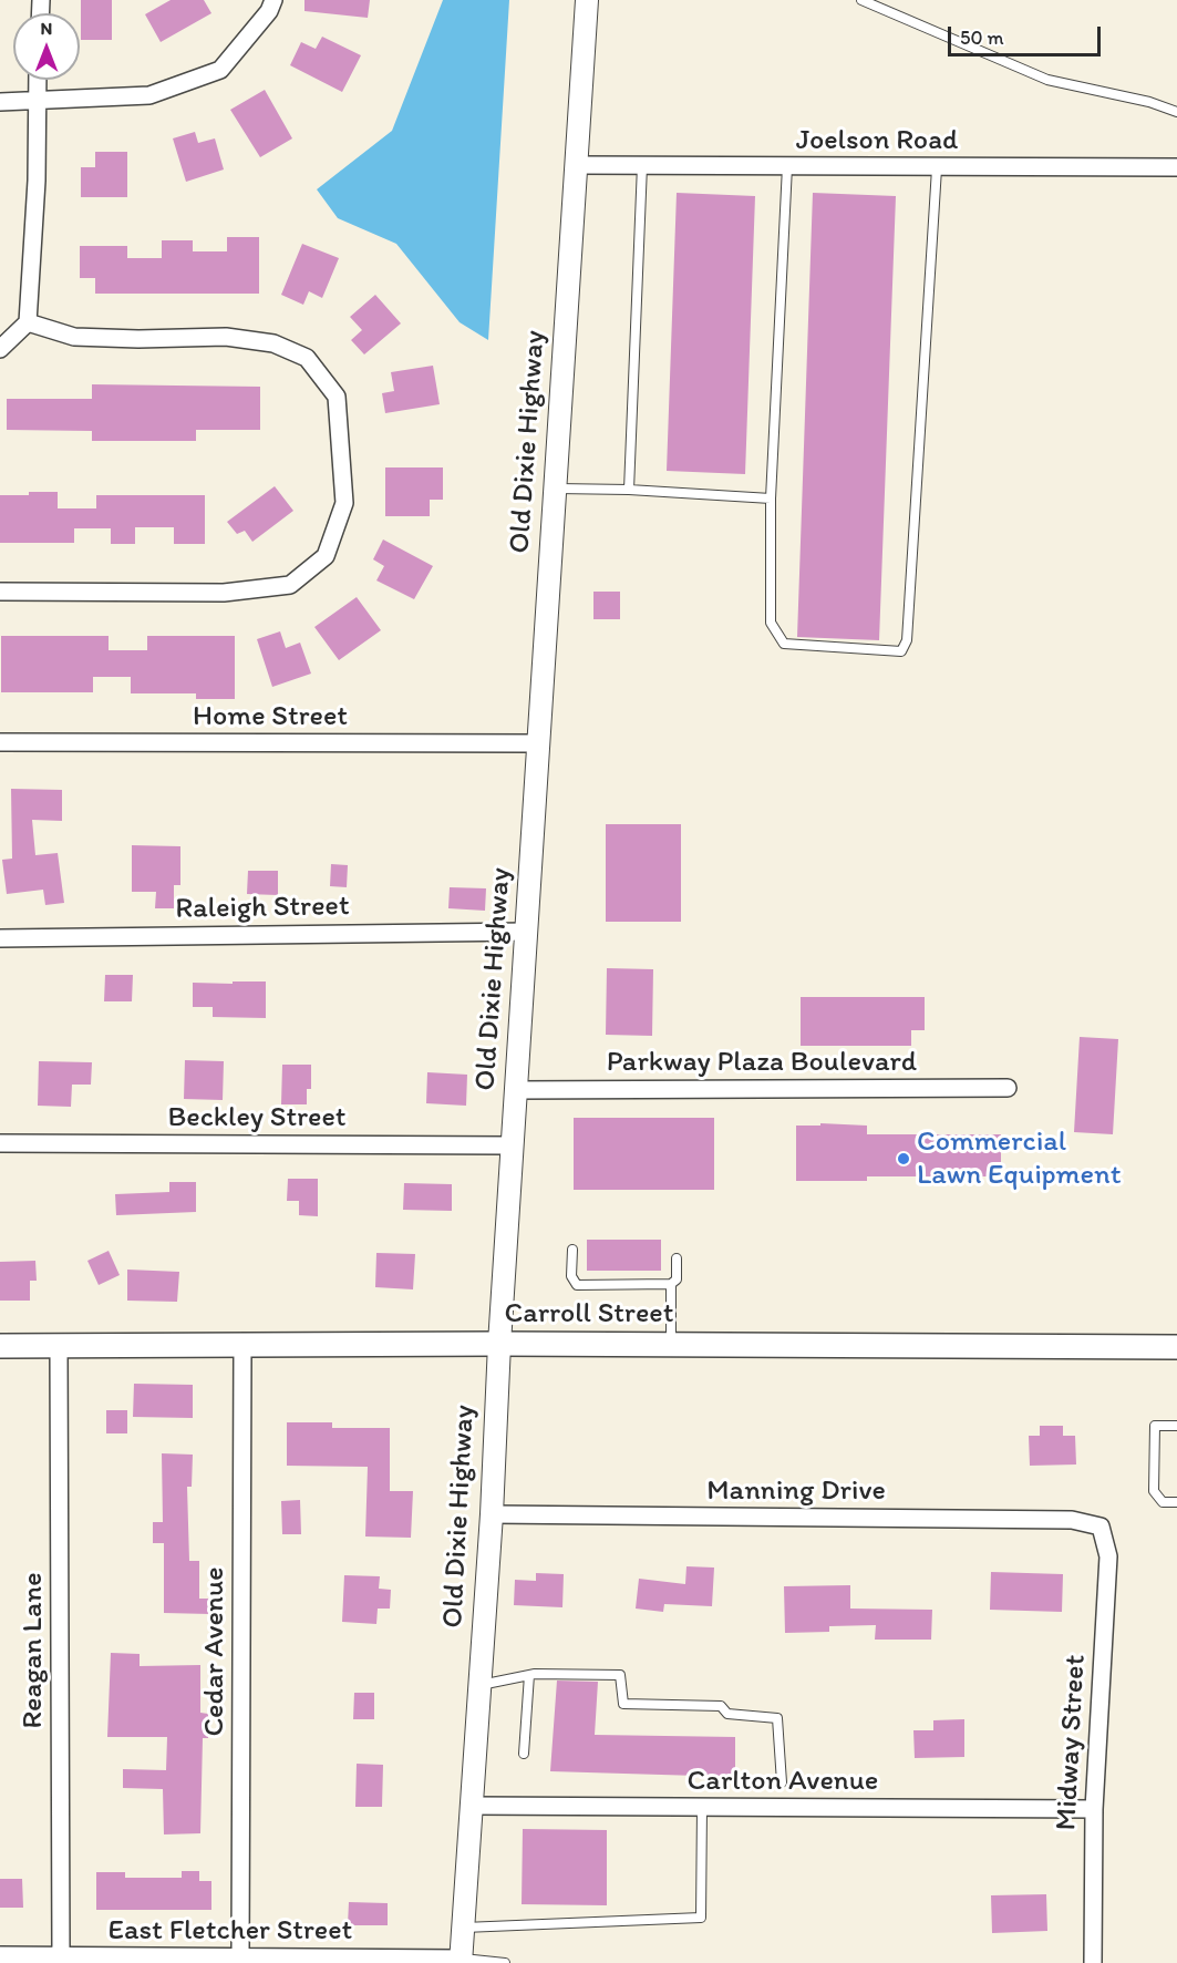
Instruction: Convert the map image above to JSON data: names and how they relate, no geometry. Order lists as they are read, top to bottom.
{
  "streets": {
    "main road": ["Carroll Street"],
    "street": [
      "Joelson Road",
      "Old Dixie Highway",
      "Home Street",
      "Raleigh Street",
      "Parkway Plaza Boulevard",
      "Beckley Street",
      "Manning Drive",
      "Reagan Lane",
      "Cedar Avenue",
      "Midway Street",
      "Carlton Avenue",
      "East Fletcher Street"
    ]
  },
  "crossings": [
    ["Joelson Road", "Old Dixie Highway"],
    ["Old Dixie Highway", "Home Street"],
    ["Old Dixie Highway", "Raleigh Street"],
    ["Old Dixie Highway", "Parkway Plaza Boulevard"],
    ["Old Dixie Highway", "Beckley Street"],
    ["Old Dixie Highway", "Carroll Street"],
    ["Old Dixie Highway", "Manning Drive"],
    ["Old Dixie Highway", "Carlton Avenue"],
    ["Old Dixie Highway", "East Fletcher Street"],
    ["Carroll Street", "Reagan Lane"],
    ["Carroll Street", "Cedar Avenue"],
    ["Manning Drive", "Midway Street"],
    ["Reagan Lane", "East Fletcher Street"],
    ["Cedar Avenue", "East Fletcher Street"],
    ["Midway Street", "Carlton Avenue"]
  ],
  "places": ["Commercial Lawn Equipment"],
  "scale_bar": "50 m",
  "north": "top"
}
